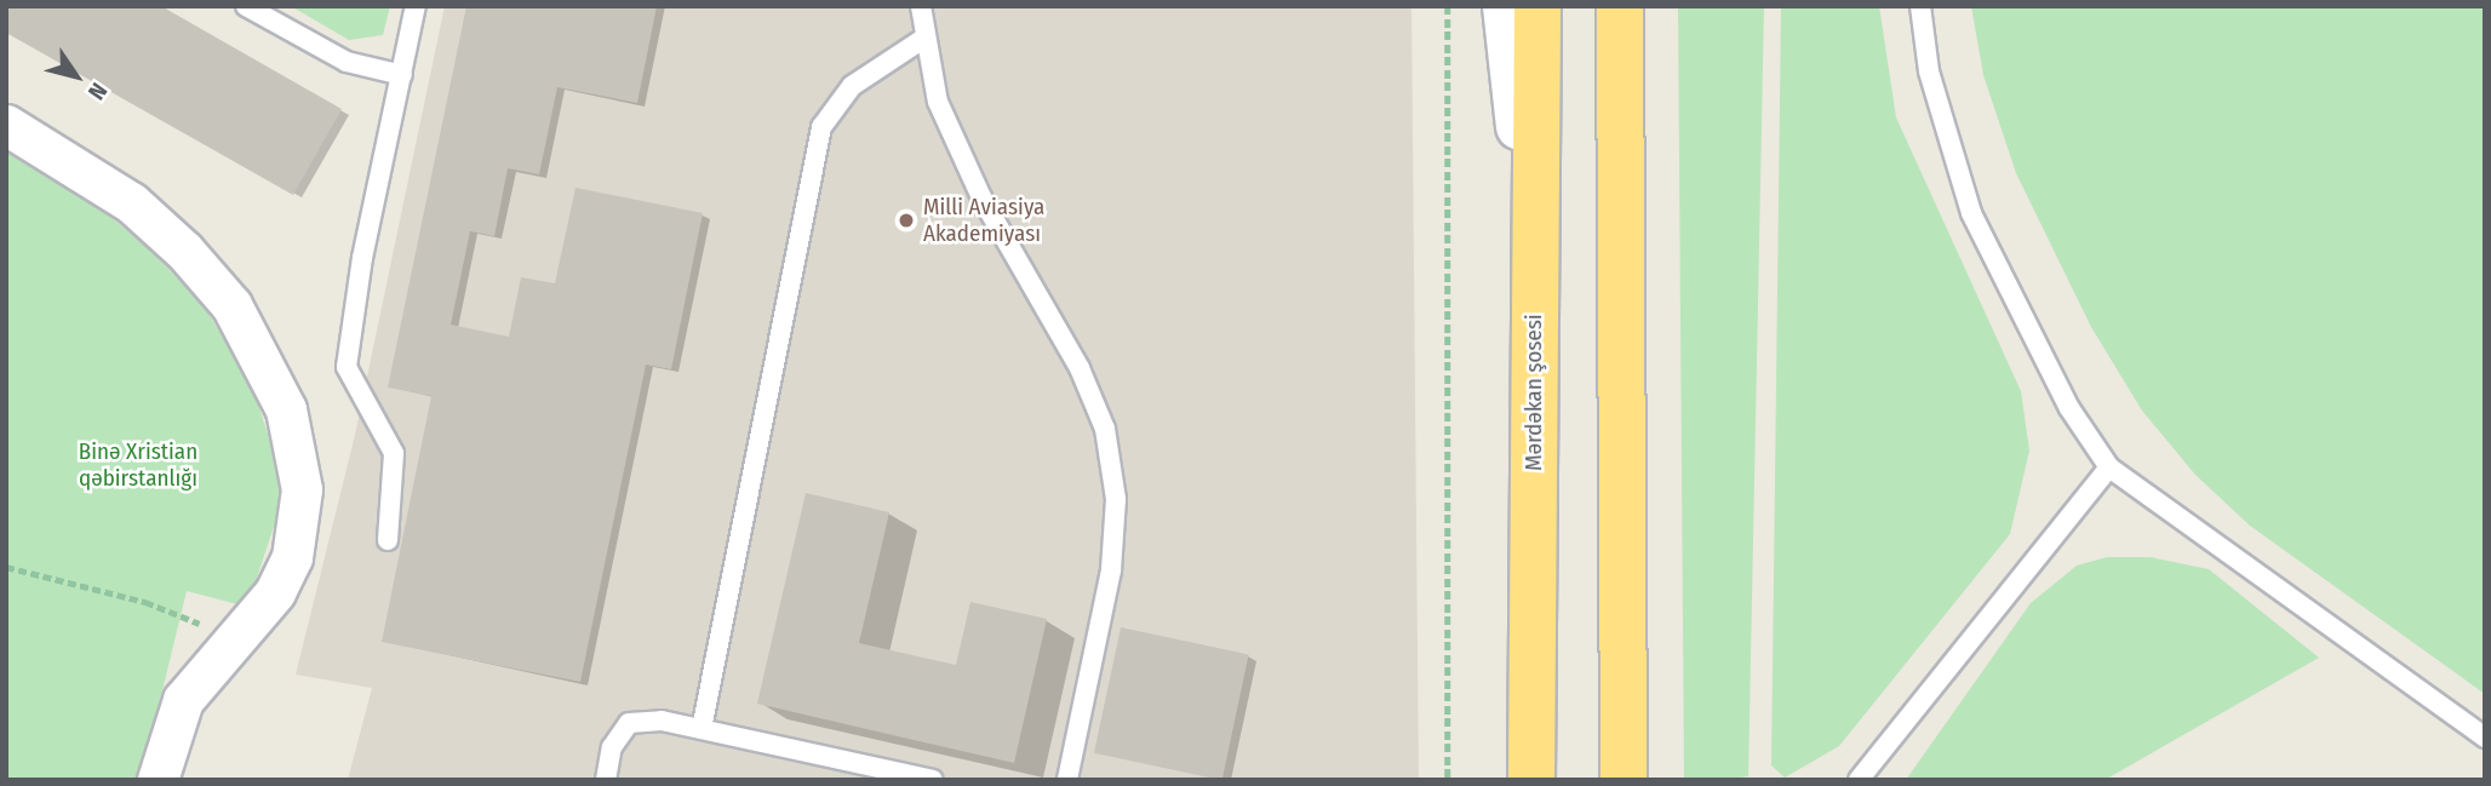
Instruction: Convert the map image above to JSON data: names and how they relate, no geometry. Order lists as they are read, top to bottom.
{
  "streets": {
    "highway": ["Mərdəkan şosesi"]
  },
  "parks": ["Binə Xristian qəbirstanlığı"],
  "places": ["Milli Aviasiya Akademiyası"],
  "north": "bottom right"
}
